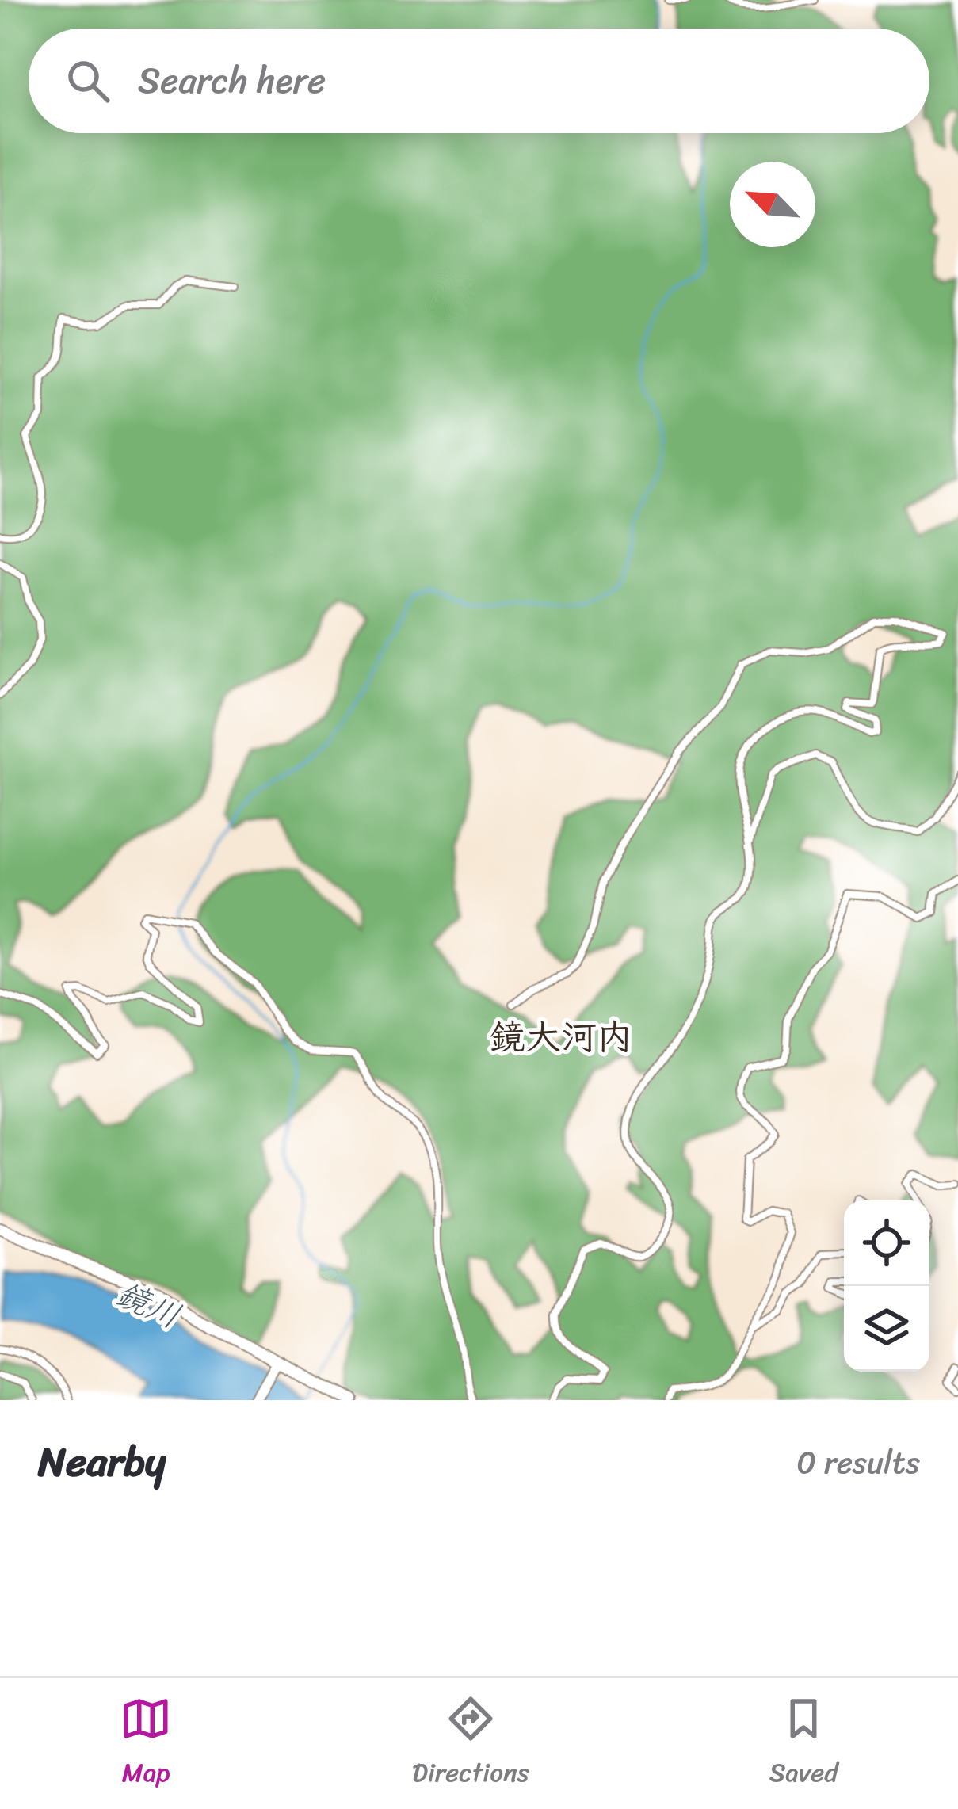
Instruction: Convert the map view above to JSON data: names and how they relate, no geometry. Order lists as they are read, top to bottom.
{
  "districts": ["鏡大河内"],
  "water": ["鏡川"],
  "north": "top left",
  "page": {
    "search": "Search here",
    "heading": ["Nearby", "0 results"],
    "nav": ["Map", "Directions", "Saved"]
  }
}
